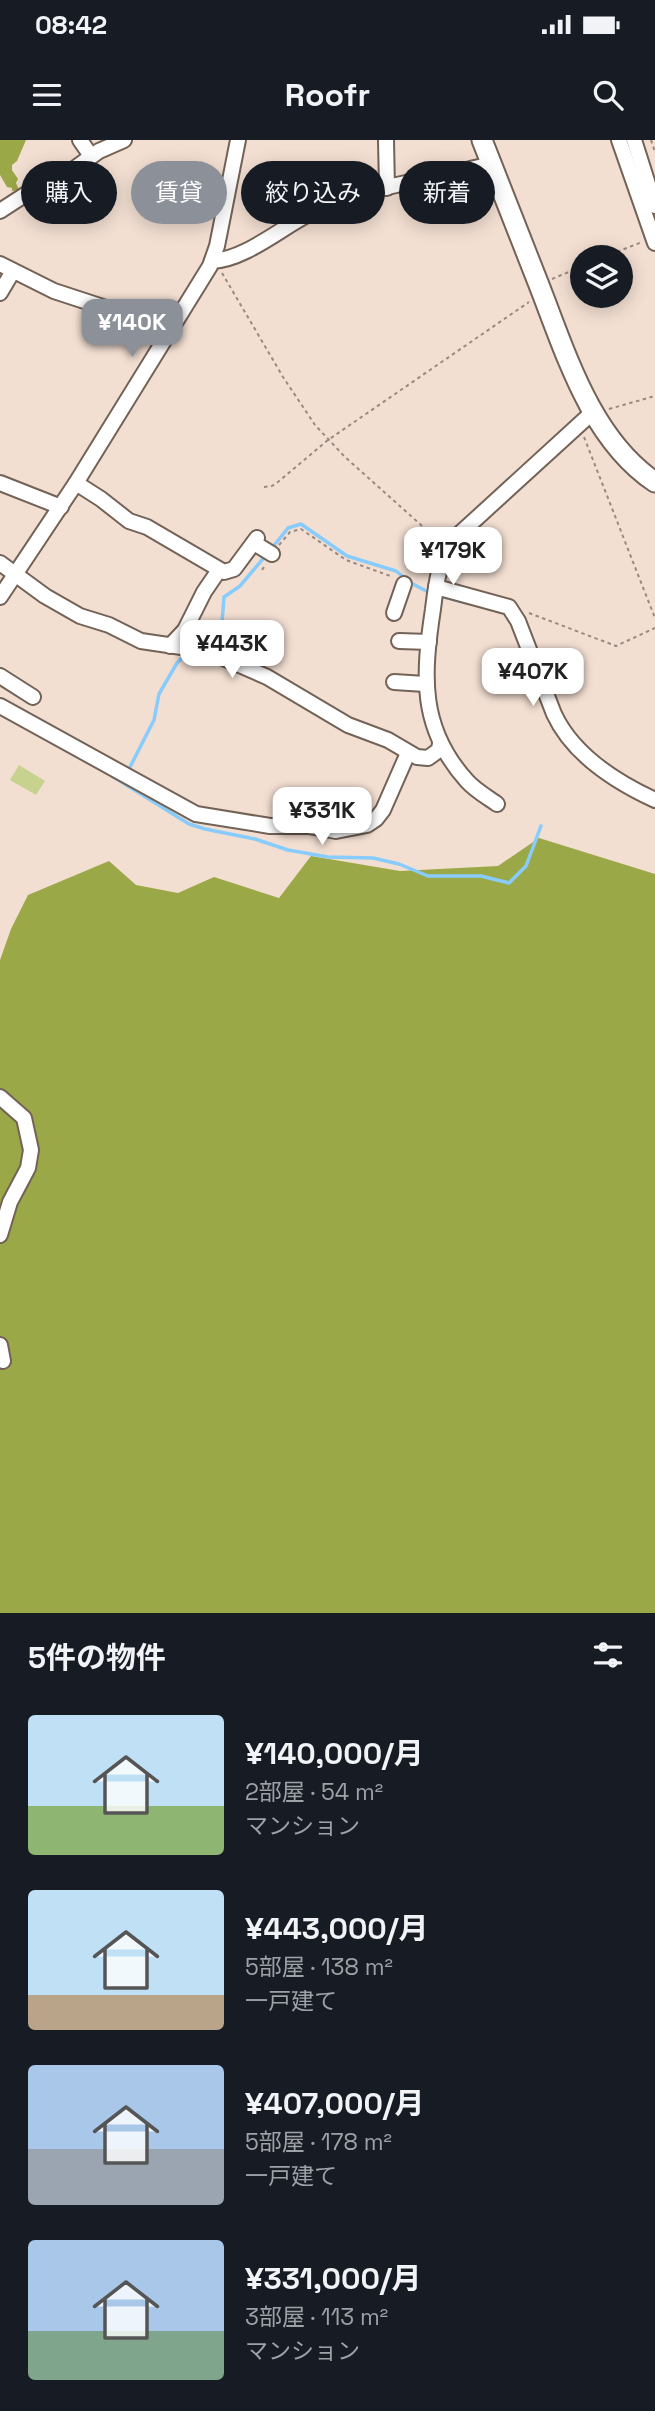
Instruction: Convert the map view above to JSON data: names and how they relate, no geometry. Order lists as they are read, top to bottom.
{
  "page": {
    "status": "08:42",
    "header": "Roofr",
    "chip": [
      "購入",
      "賃貸",
      "絞り込み",
      "新着"
    ],
    "price": [
      "¥140K",
      "¥179K",
      "¥443K",
      "¥407K",
      "¥331K"
    ],
    "heading": "5件の物件",
    "list": [
      {
        "name": "¥140,000/月",
        "note": "2部屋 · 54 m² · マンション"
      },
      {
        "name": "¥443,000/月",
        "note": "5部屋 · 138 m² · 一戸建て"
      },
      {
        "name": "¥407,000/月",
        "note": "5部屋 · 178 m² · 一戸建て"
      },
      {
        "name": "¥331,000/月",
        "note": "3部屋 · 113 m² · マンション"
      }
    ]
  }
}
